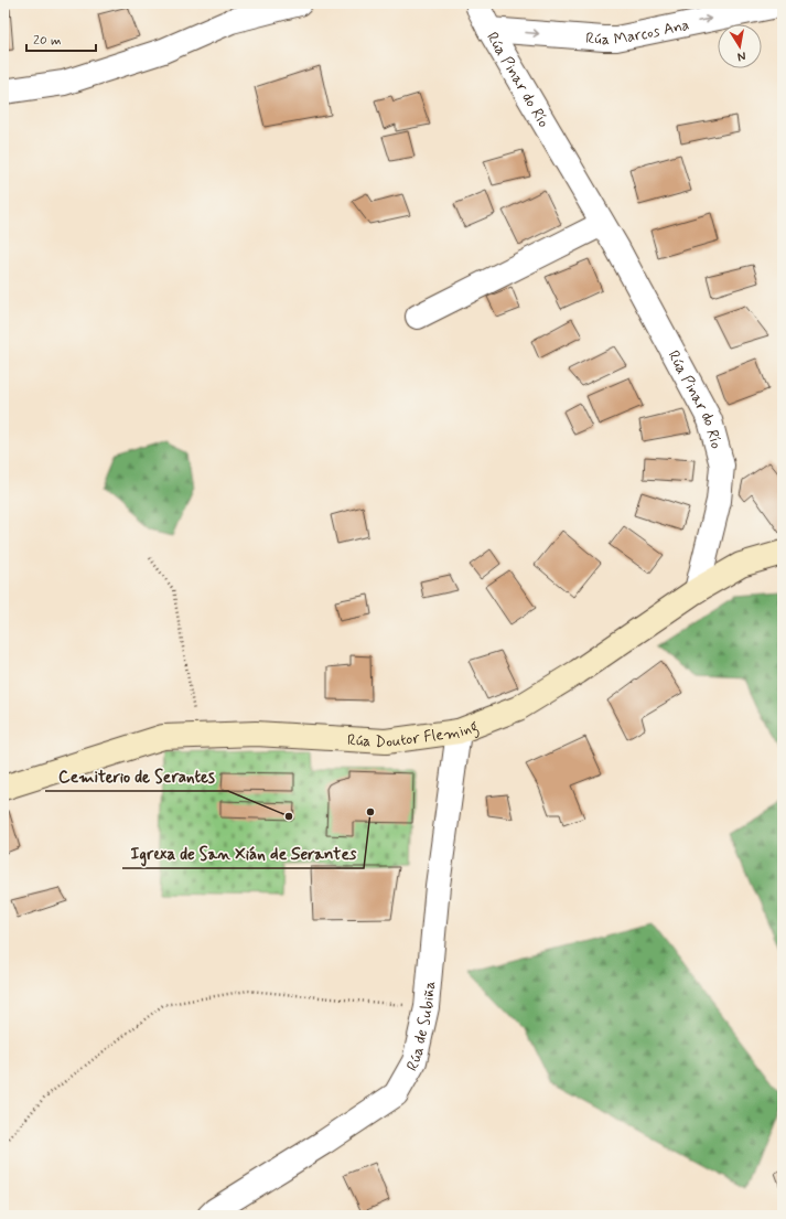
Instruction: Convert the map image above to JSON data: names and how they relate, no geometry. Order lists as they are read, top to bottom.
{
  "streets": {
    "main road": ["Rúa Doutor Fleming"],
    "street": ["Rúa Marcos Ana", "Rúa Pinar do Río", "Rúa de Subiña"]
  },
  "crossings": [
    ["Rúa Marcos Ana", "Rúa Pinar do Río"],
    ["Rúa Pinar do Río", "Rúa Doutor Fleming"],
    ["Rúa Doutor Fleming", "Rúa de Subiña"]
  ],
  "one_way": ["Rúa Marcos Ana"],
  "places": ["Igrexa de San Xián de Serantes", "Cemiterio de Serantes"],
  "scale_bar": "20 m",
  "north": "bottom"
}
